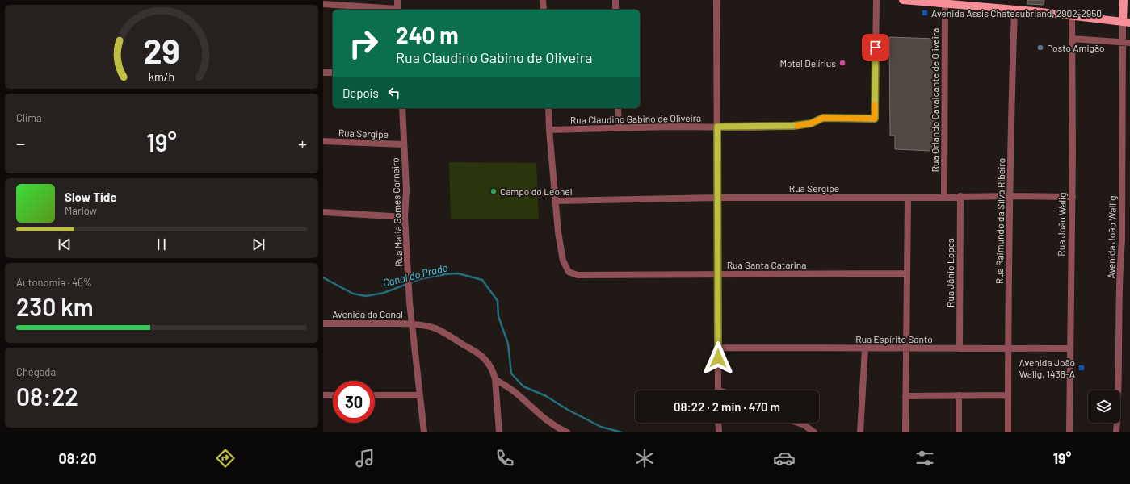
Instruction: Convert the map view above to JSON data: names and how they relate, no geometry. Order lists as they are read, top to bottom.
{
  "streets": {
    "street": [
      "Rua Orlando Cavalcante de Oliveira",
      "Rua Claudino Gabino de Oliveira",
      "Rua Sergipe",
      "Rua Maria Gomes Carneiro",
      "Rua Raimundo da Silva Ribeiro",
      "Rua João Walig",
      "Avenida João Wallig",
      "Rua Santa Catarina",
      "Rua Jânio Lopes",
      "Avenida do Canal",
      "Rua Espírito Santo"
    ]
  },
  "crossings": [
    ["Rua Orlando Cavalcante de Oliveira", "Rua Sergipe"],
    ["Rua Sergipe", "Rua Maria Gomes Carneiro"],
    ["Rua Sergipe", "Rua Raimundo da Silva Ribeiro"],
    ["Rua Sergipe", "Rua João Walig"],
    ["Rua Sergipe", "Rua Santa Catarina"],
    ["Rua Sergipe", "Rua Jânio Lopes"],
    ["Rua Maria Gomes Carneiro", "Avenida do Canal"],
    ["Rua Raimundo da Silva Ribeiro", "Rua Espírito Santo"],
    ["Rua João Walig", "Rua Espírito Santo"],
    ["Rua Jânio Lopes", "Rua Espírito Santo"]
  ],
  "water": ["Canal do Prado"],
  "places": {
    "transit": ["Avenida Assis Chateaubriand, 2902-2950", "Avenida João Walig, 1438-A"],
    "other": ["Posto Amigão", "Motel Delírius", "Campo do Leonel"]
  },
  "page": {
    "turn": ["240 m", "Rua Claudino Gabino de Oliveira"],
    "then": "Depois",
    "tile": [
      "Clima",
      ["Autonomia · 46%", "230 km"],
      ["Chegada", "08:22"]
    ],
    "heat": ["−", "19°", "+"],
    "song": ["Slow Tide", "Marlow"],
    "limit": "30",
    "trip": "08:22 · 2 min · 470 m",
    "tabs": ["08:20", "19°"],
    "gauge": ["29", "km/h"]
  }
}
